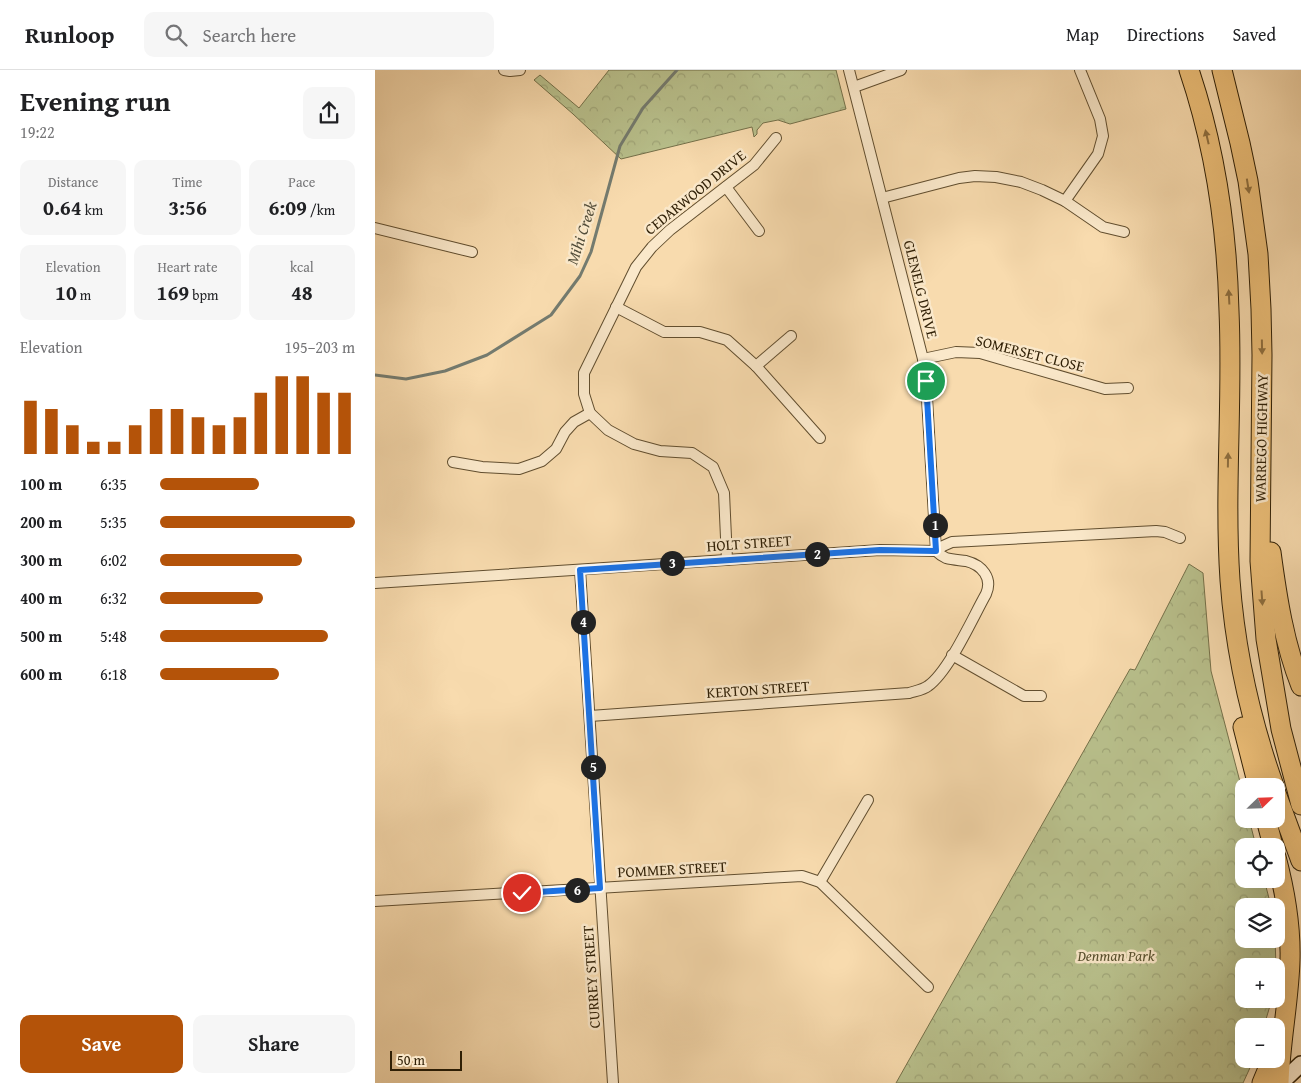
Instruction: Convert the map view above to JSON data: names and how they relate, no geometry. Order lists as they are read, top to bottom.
{
  "streets": {
    "highway": ["WARREGO HIGHWAY"],
    "street": [
      "CEDARWOOD DRIVE",
      "GLENELG DRIVE",
      "SOMERSET CLOSE",
      "HOLT STREET",
      "KERTON STREET",
      "POMMER STREET",
      "CURREY STREET"
    ]
  },
  "crossings": [
    ["GLENELG DRIVE", "SOMERSET CLOSE"],
    ["GLENELG DRIVE", "HOLT STREET"],
    ["HOLT STREET", "CURREY STREET"],
    ["KERTON STREET", "CURREY STREET"],
    ["POMMER STREET", "CURREY STREET"]
  ],
  "water": ["Mihi Creek"],
  "parks": ["Denman Park"],
  "scale_bar": "50 m",
  "north": "top right",
  "page": {
    "header": "Runloop",
    "search": "Search here",
    "nav": ["Map", "Directions", "Saved"],
    "heading": ["Evening run", "19:22"],
    "stats": [
      ["Distance", "0.64 km"],
      ["Time", "3:56"],
      ["Pace", "6:09 /km"],
      ["Elevation", "10 m"],
      ["Heart rate", "169 bpm"],
      ["kcal", "48"]
    ],
    "chart": ["Elevation", "195–203 m"],
    "list": [
      {
        "name": "100 m",
        "note": "6:35"
      },
      {
        "name": "200 m",
        "note": "5:35"
      },
      {
        "name": "300 m",
        "note": "6:02"
      },
      {
        "name": "400 m",
        "note": "6:32"
      },
      {
        "name": "500 m",
        "note": "5:48"
      },
      {
        "name": "600 m",
        "note": "6:18"
      }
    ],
    "pins": [
      "1",
      "2",
      "3",
      "4",
      "5",
      "6"
    ],
    "map_buttons": ["+", "−"],
    "buttons": ["Save", "Share"],
    "scale": "50 m"
  }
}
